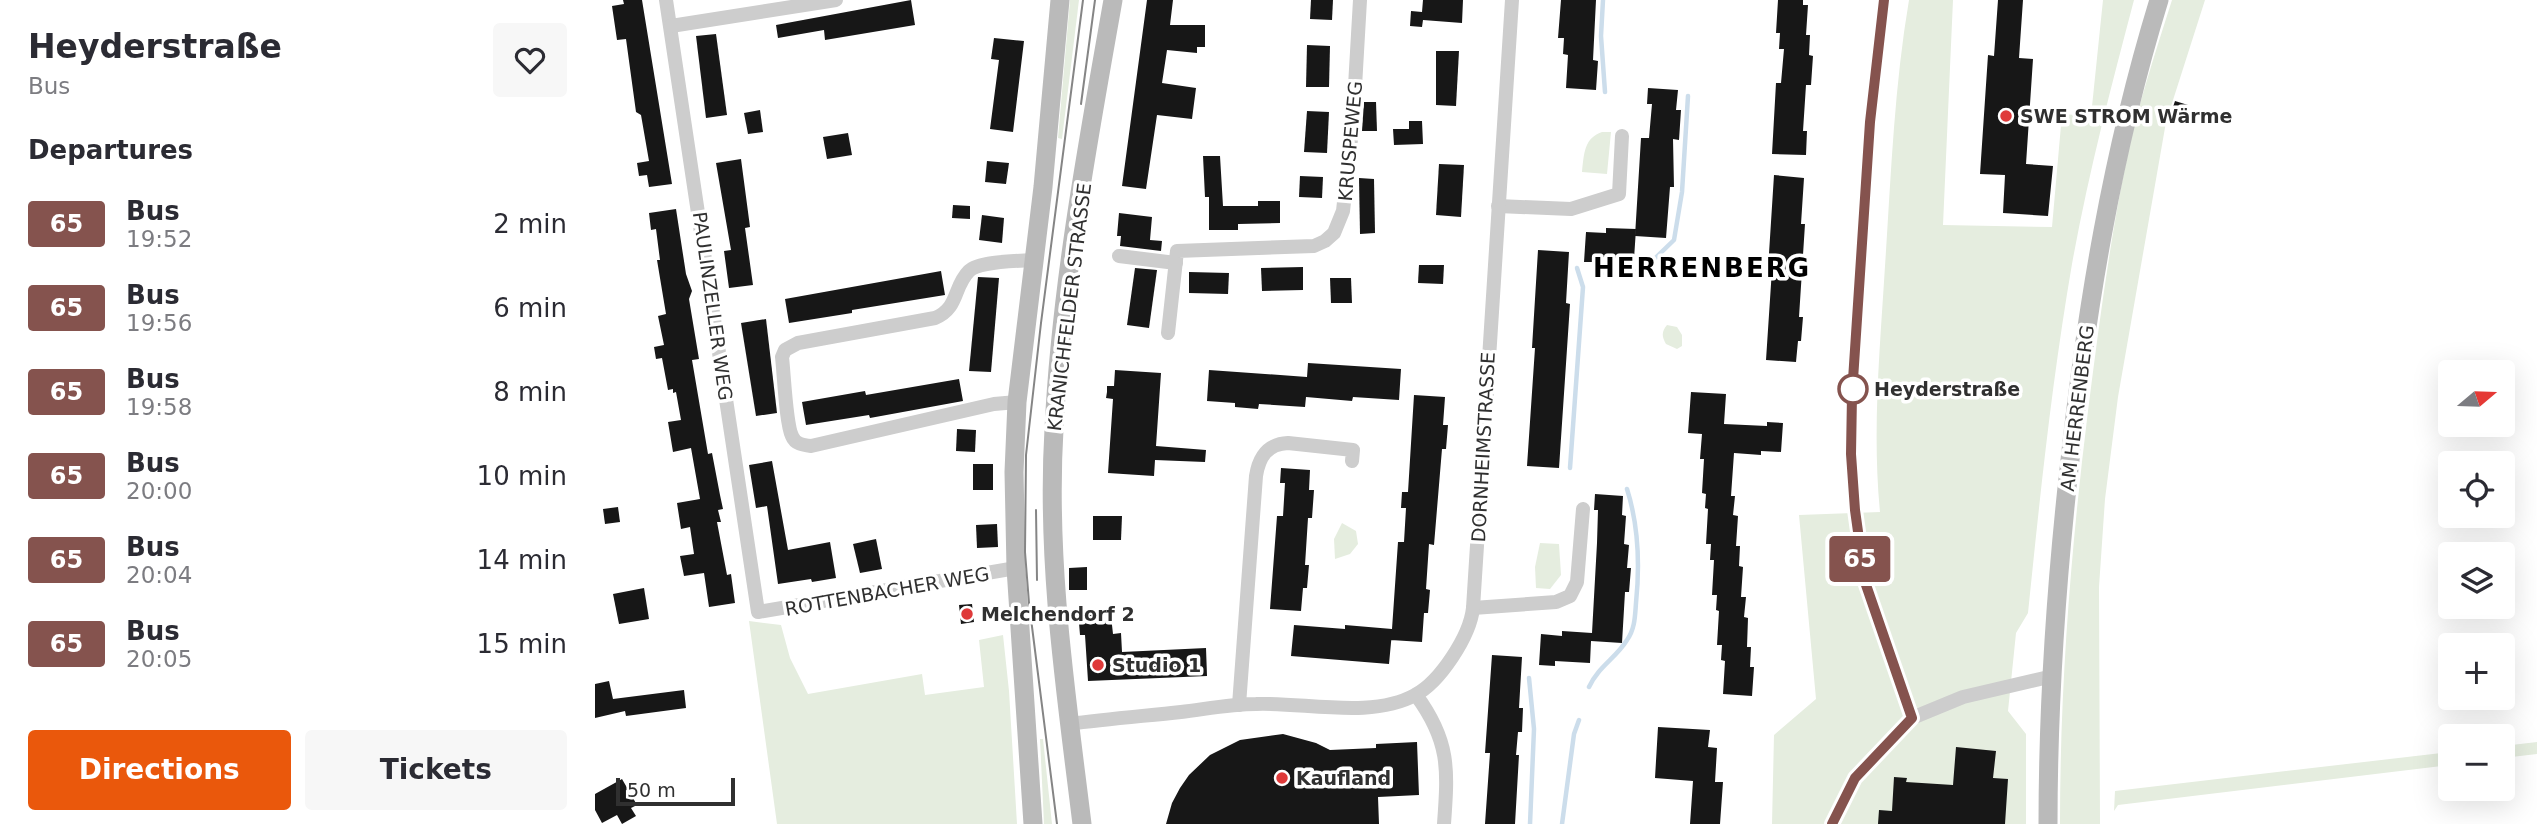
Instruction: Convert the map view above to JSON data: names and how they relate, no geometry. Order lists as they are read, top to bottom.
{
  "streets": {
    "main road": ["KRANICHFELDER STRASSE", "AM HERRENBERG"],
    "street": [
      "KRUSPEWEG",
      "PAULINZELLER WEG",
      "DORNHEIMSTRASSE",
      "ROTTENBACHER WEG"
    ]
  },
  "crossings": [
    ["PAULINZELLER WEG", "ROTTENBACHER WEG"],
    ["KRANICHFELDER STRASSE", "DORNHEIMSTRASSE"],
    ["KRANICHFELDER STRASSE", "ROTTENBACHER WEG"]
  ],
  "districts": ["HERRENBERG"],
  "places": [
    "SWE STROM Wärme",
    "Heyderstraße",
    "Melchendorf 2",
    "Studio 1",
    "Kaufland"
  ],
  "lines": ["bus line 65"],
  "scale_bar": "50 m",
  "north": "right",
  "page": {
    "heading": [
      ["Heyderstraße", "Bus"],
      "Departures"
    ],
    "on_map": "65",
    "list": [
      {
        "mark": "65",
        "name": "Bus",
        "note": "19:52",
        "value": "2 min"
      },
      {
        "mark": "65",
        "name": "Bus",
        "note": "19:56",
        "value": "6 min"
      },
      {
        "mark": "65",
        "name": "Bus",
        "note": "19:58",
        "value": "8 min"
      },
      {
        "mark": "65",
        "name": "Bus",
        "note": "20:00",
        "value": "10 min"
      },
      {
        "mark": "65",
        "name": "Bus",
        "note": "20:04",
        "value": "14 min"
      },
      {
        "mark": "65",
        "name": "Bus",
        "note": "20:05",
        "value": "15 min"
      }
    ],
    "map_buttons": ["+", "−"],
    "buttons": ["Directions", "Tickets"],
    "scale": "50 m"
  }
}
